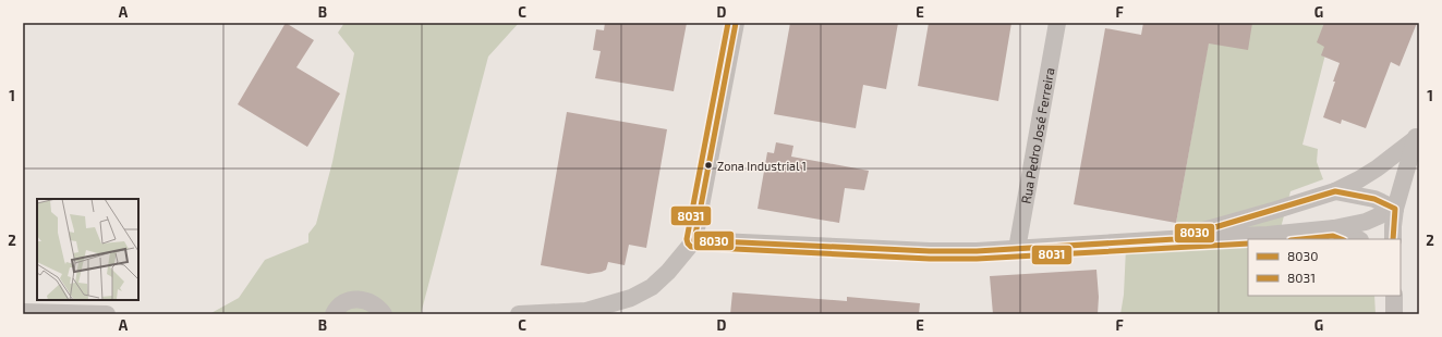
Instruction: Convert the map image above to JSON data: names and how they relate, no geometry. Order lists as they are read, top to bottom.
{
  "streets": {
    "street": ["Rua Pedro José Ferreira"]
  },
  "places": ["Zona Industrial 1"],
  "lines": ["transit line 8030", "transit line 8031"],
  "legend": ["8030", "8031"],
  "grid": {
    "columns": [
      "A",
      "B",
      "C",
      "D",
      "E",
      "F",
      "G"
    ],
    "rows": ["1", "2"]
  }
}
